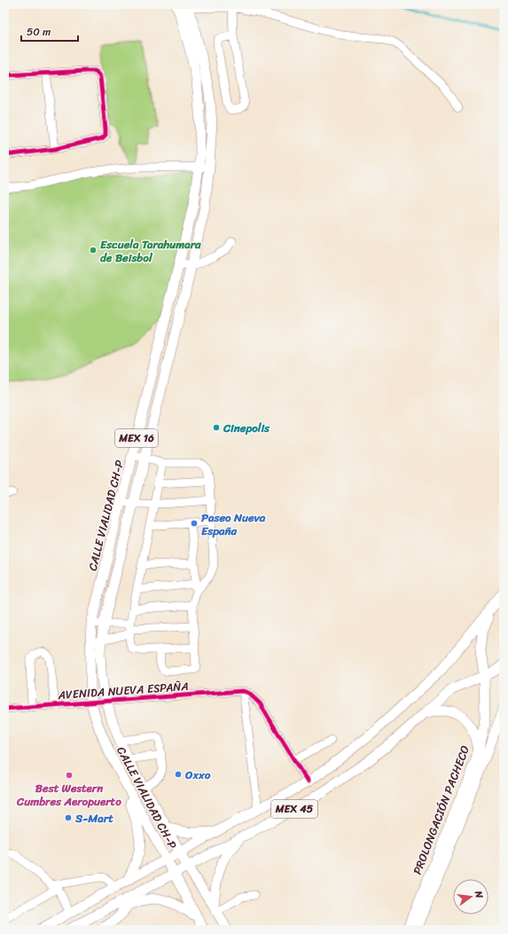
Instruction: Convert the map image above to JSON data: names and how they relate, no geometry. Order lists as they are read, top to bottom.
{
  "streets": {
    "main road": [
      "MEX 16",
      "CALLE VIALIDAD CH-P",
      "MEX 45",
      "PROLONGACIÓN PACHECO"
    ],
    "street": ["AVENIDA NUEVA ESPAÑA"]
  },
  "crossings": [
    ["CALLE VIALIDAD CH-P", "AVENIDA NUEVA ESPAÑA"],
    ["CALLE VIALIDAD CH-P", "MEX 45"],
    ["MEX 45", "PROLONGACIÓN PACHECO"]
  ],
  "places": [
    "Escuela Tarahumara de Beisbol",
    "Cinepolis",
    "Paseo Nueva España",
    "Oxxo",
    "Best Western Cumbres Aeropuerto",
    "S-Mart"
  ],
  "scale_bar": "50 m",
  "north": "right"
}
